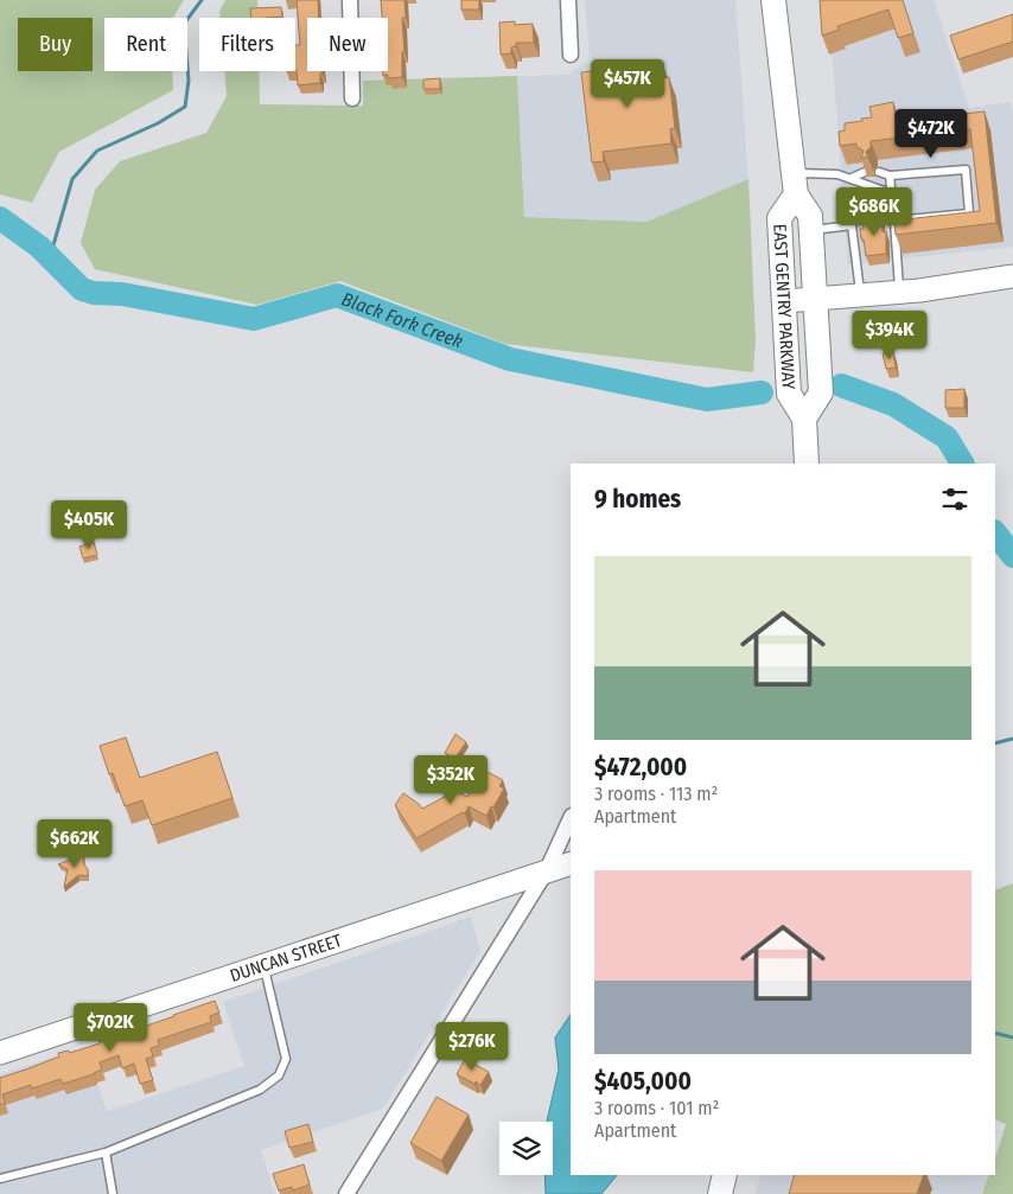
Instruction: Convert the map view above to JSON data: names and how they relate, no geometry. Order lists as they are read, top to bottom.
{
  "streets": {
    "main road": ["EAST GENTRY PARKWAY"],
    "street": ["DUNCAN STREET"]
  },
  "water": ["Black Fork Creek"],
  "page": {
    "chip": [
      "Buy",
      "Rent",
      "Filters",
      "New"
    ],
    "price": [
      "$457K",
      "$472K",
      "$686K",
      "$394K",
      "$405K",
      "$352K",
      "$662K",
      "$702K",
      "$276K"
    ],
    "heading": "9 homes",
    "list": [
      {
        "name": "$472,000",
        "note": "3 rooms · 113 m² · Apartment"
      },
      {
        "name": "$405,000",
        "note": "3 rooms · 101 m² · Apartment"
      }
    ]
  }
}
